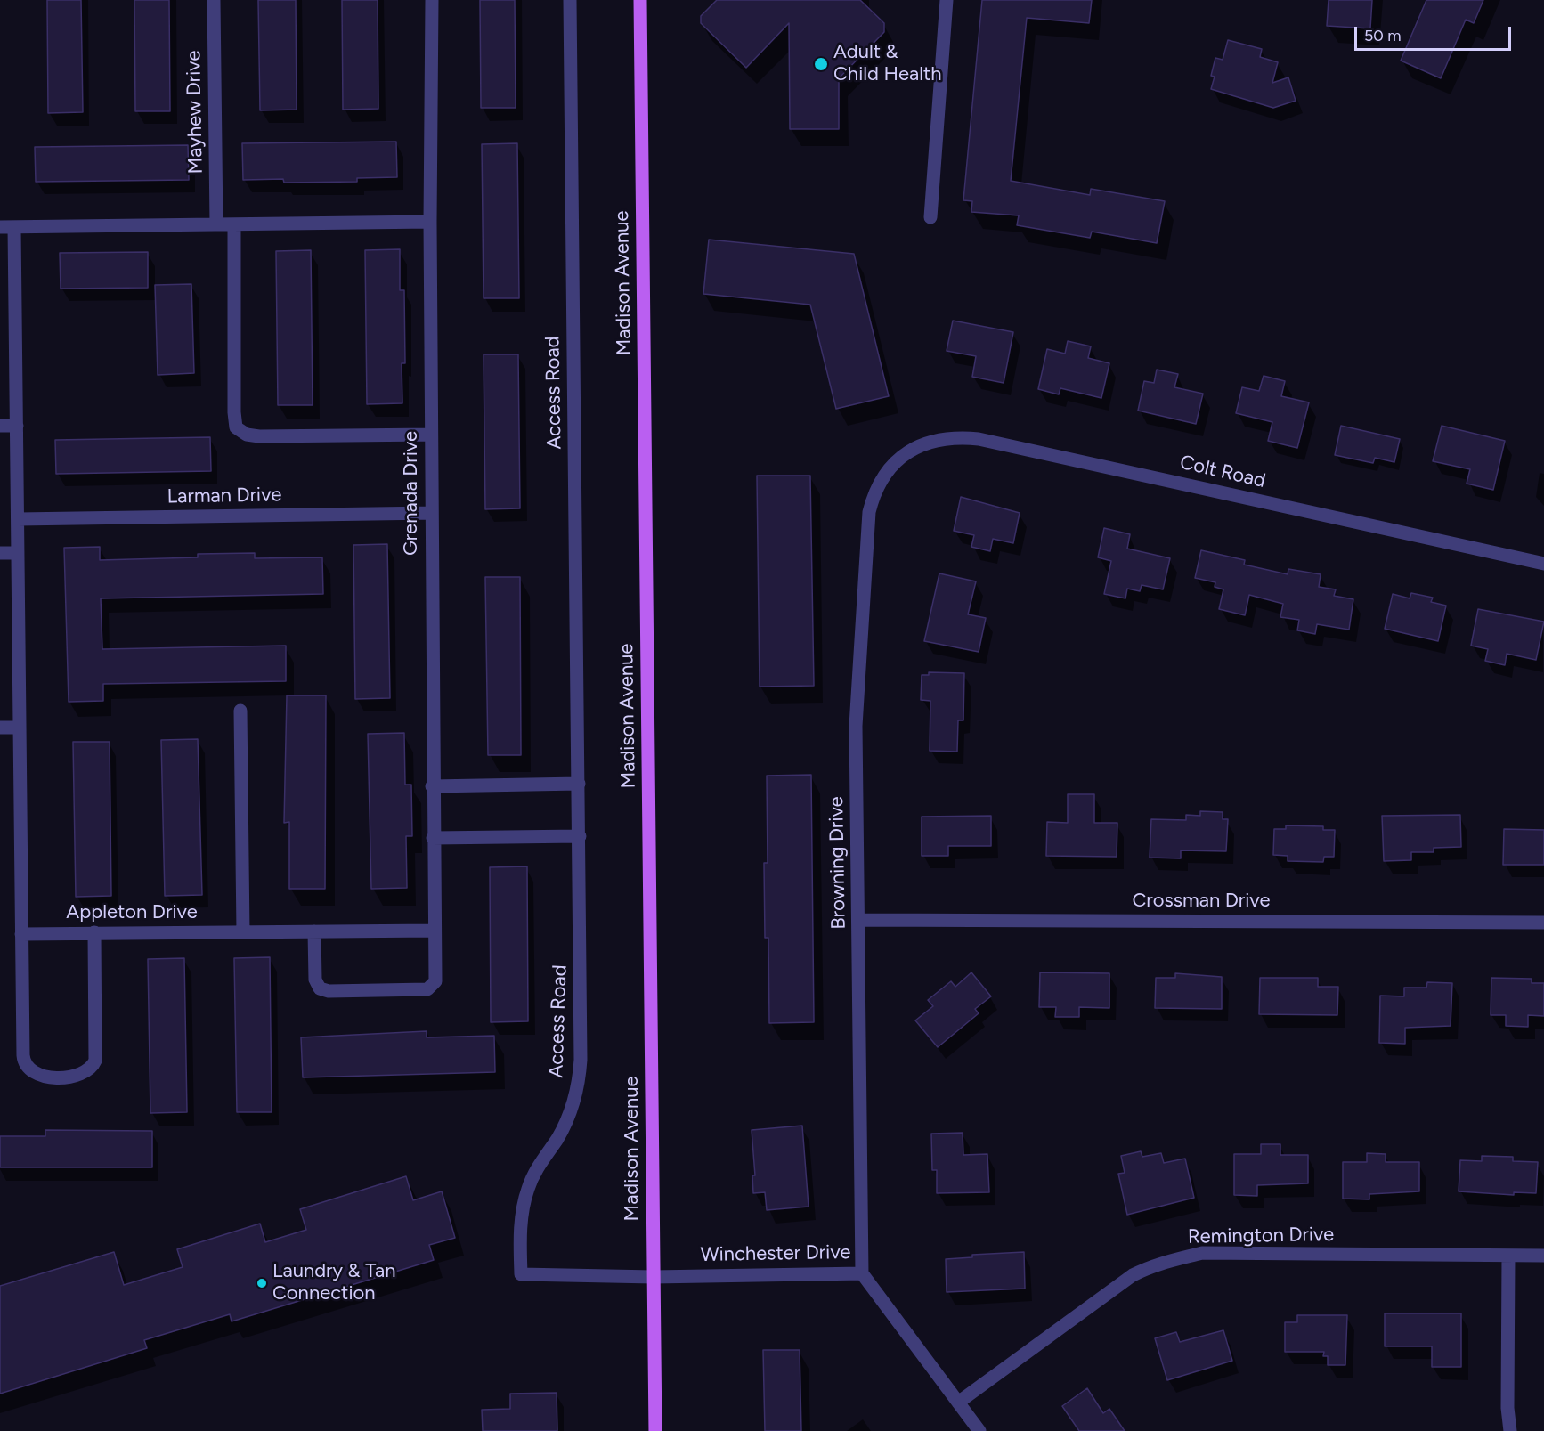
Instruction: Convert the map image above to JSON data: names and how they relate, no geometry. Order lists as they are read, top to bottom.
{
  "streets": {
    "main road": ["Madison Avenue"],
    "street": [
      "Mayhew Drive",
      "Access Road",
      "Colt Road",
      "Grenada Drive",
      "Larman Drive",
      "Browning Drive",
      "Crossman Drive",
      "Appleton Drive",
      "Remington Drive",
      "Winchester Drive"
    ]
  },
  "crossings": [
    ["Madison Avenue", "Access Road"],
    ["Madison Avenue", "Winchester Drive"],
    ["Access Road", "Winchester Drive"],
    ["Colt Road", "Browning Drive"],
    ["Grenada Drive", "Larman Drive"],
    ["Grenada Drive", "Appleton Drive"],
    ["Browning Drive", "Crossman Drive"],
    ["Browning Drive", "Winchester Drive"],
    ["Remington Drive", "Winchester Drive"]
  ],
  "places": ["Adult & Child Health", "Laundry & Tan Connection"],
  "scale_bar": "50 m"
}
